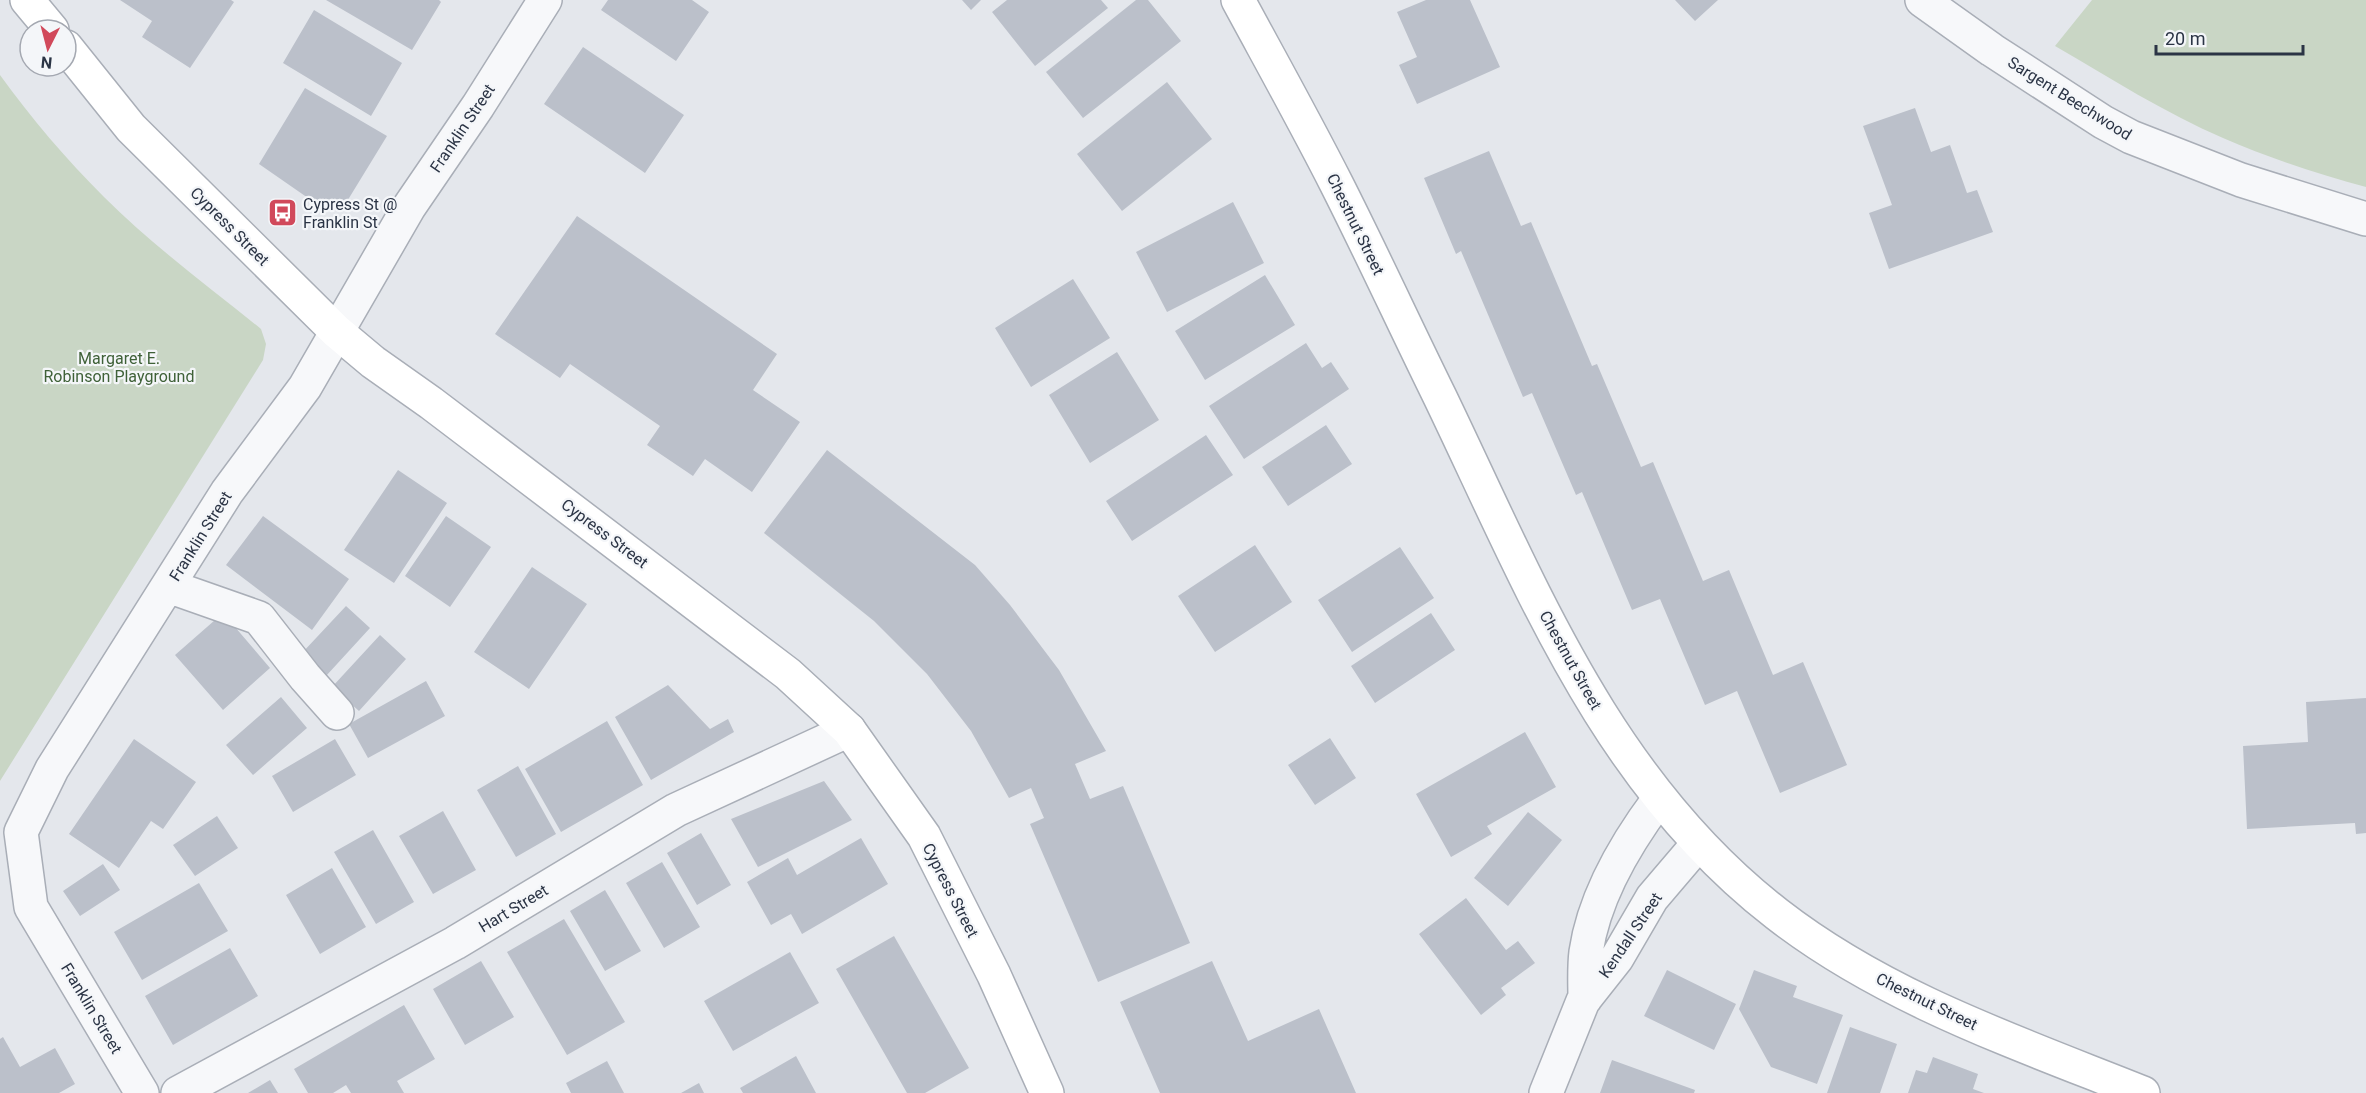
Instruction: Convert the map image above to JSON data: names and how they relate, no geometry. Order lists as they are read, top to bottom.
{
  "streets": {
    "main road": ["Chestnut Street", "Cypress Street"],
    "street": [
      "Sargent Beechwood",
      "Franklin Street",
      "Hart Street",
      "Kendall Street"
    ]
  },
  "crossings": [
    ["Franklin Street", "Cypress Street"],
    ["Chestnut Street", "Kendall Street"],
    ["Cypress Street", "Hart Street"]
  ],
  "parks": ["Margaret E. Robinson Playground"],
  "places": {
    "bus stop": ["Cypress St @ Franklin St"]
  },
  "scale_bar": "20 m",
  "north": "bottom"
}
